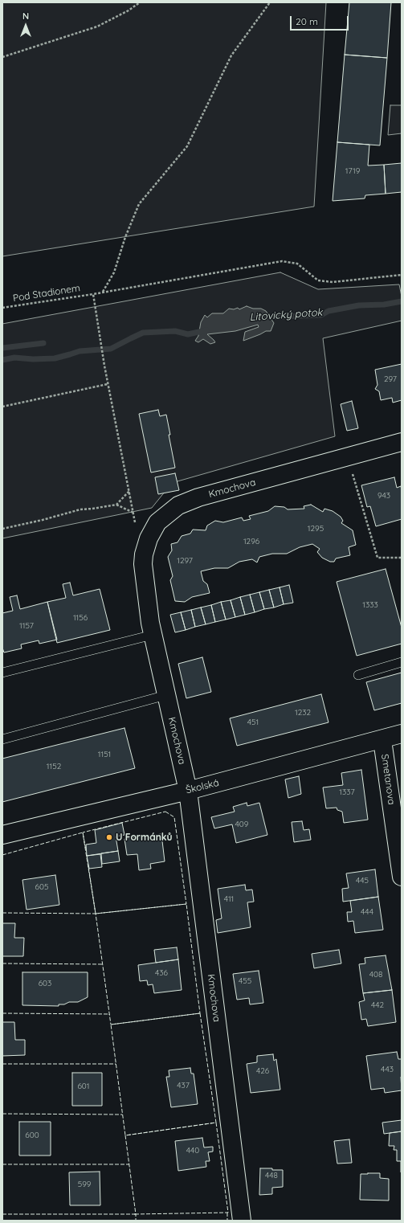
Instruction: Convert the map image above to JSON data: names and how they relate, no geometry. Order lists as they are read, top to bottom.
{
  "streets": {
    "street": ["Kmochova", "Smetanova", "Školská"],
    "path": ["Pod Stadionem"]
  },
  "crossings": [
    ["Kmochova", "Školská"],
    ["Smetanova", "Školská"]
  ],
  "water": ["Litovický potok"],
  "places": ["U Formánků"],
  "house_numbers": [
    "1719",
    "297",
    "943",
    "1295",
    "1296",
    "1297",
    "1333",
    "1156",
    "1157",
    "1232",
    "451",
    "1151",
    "1152",
    "1337",
    "409",
    "445",
    "605",
    "411",
    "444",
    "436",
    "408",
    "455",
    "603",
    "442",
    "443",
    "426",
    "437",
    "601",
    "600",
    "440",
    "448",
    "599"
  ],
  "scale_bar": "20 m",
  "north": "top"
}
